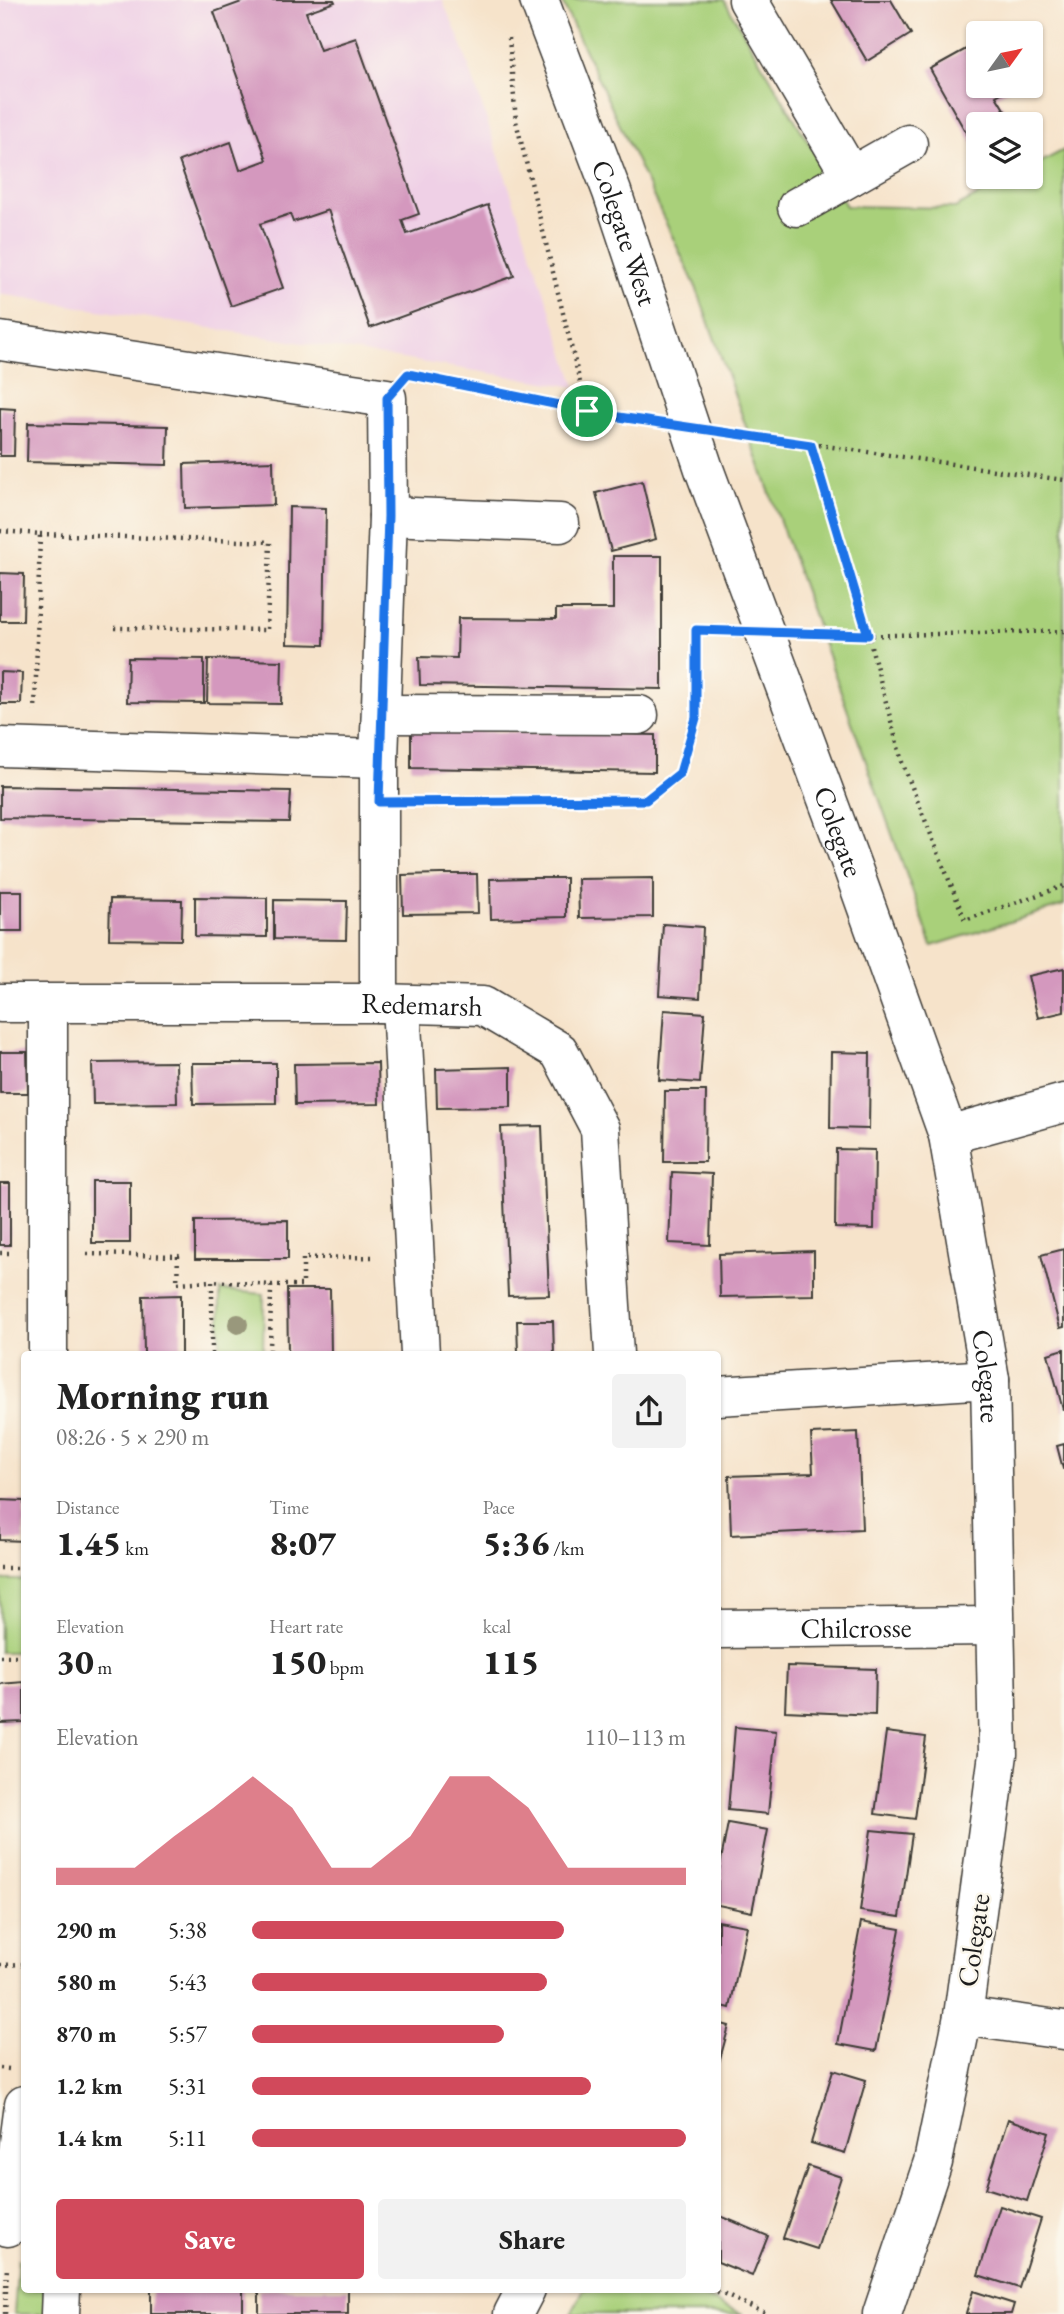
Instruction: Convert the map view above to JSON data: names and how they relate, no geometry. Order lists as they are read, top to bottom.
{
  "streets": {
    "street": [
      "Colegate West",
      "Colegate",
      "Redemarsh",
      "Chilcrosse"
    ]
  },
  "crossings": [
    ["Colegate West", "Colegate"],
    ["Colegate", "Chilcrosse"]
  ],
  "north": "top right",
  "page": {
    "heading": ["Morning run", "08:26 · 5 × 290 m"],
    "stats": [
      ["Distance", "1.45 km"],
      ["Time", "8:07"],
      ["Pace", "5:36 /km"],
      ["Elevation", "30 m"],
      ["Heart rate", "150 bpm"],
      ["kcal", "115"]
    ],
    "chart": ["Elevation", "110–113 m"],
    "list": [
      {
        "name": "290 m",
        "note": "5:38"
      },
      {
        "name": "580 m",
        "note": "5:43"
      },
      {
        "name": "870 m",
        "note": "5:57"
      },
      {
        "name": "1.2 km",
        "note": "5:31"
      },
      {
        "name": "1.4 km",
        "note": "5:11"
      }
    ],
    "buttons": ["Save", "Share"]
  }
}
